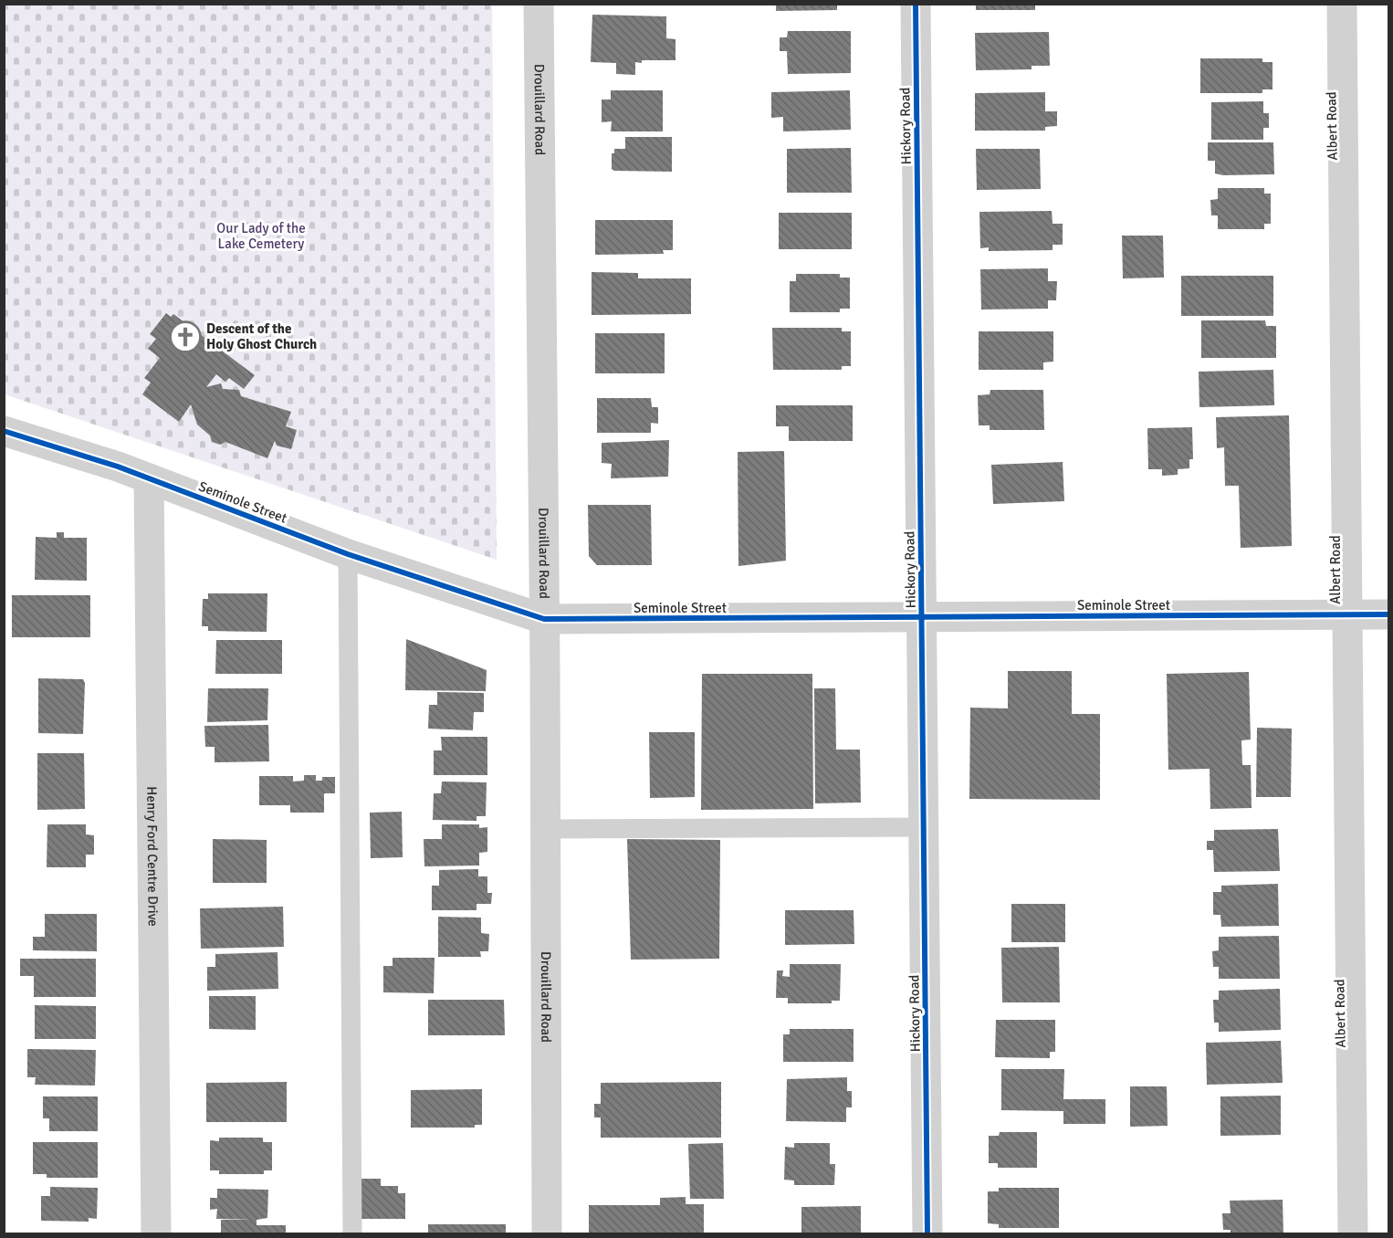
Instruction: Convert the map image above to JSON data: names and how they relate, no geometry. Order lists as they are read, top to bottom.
{
  "streets": {
    "street": [
      "Drouillard Road",
      "Hickory Road",
      "Albert Road",
      "Seminole Street",
      "Henry Ford Centre Drive"
    ]
  },
  "crossings": [
    ["Drouillard Road", "Seminole Street"],
    ["Hickory Road", "Seminole Street"],
    ["Albert Road", "Seminole Street"],
    ["Seminole Street", "Henry Ford Centre Drive"]
  ],
  "parks": ["Our Lady of the Lake Cemetery"],
  "places": {
    "church": ["Descent of the Holy Ghost Church"]
  }
}
